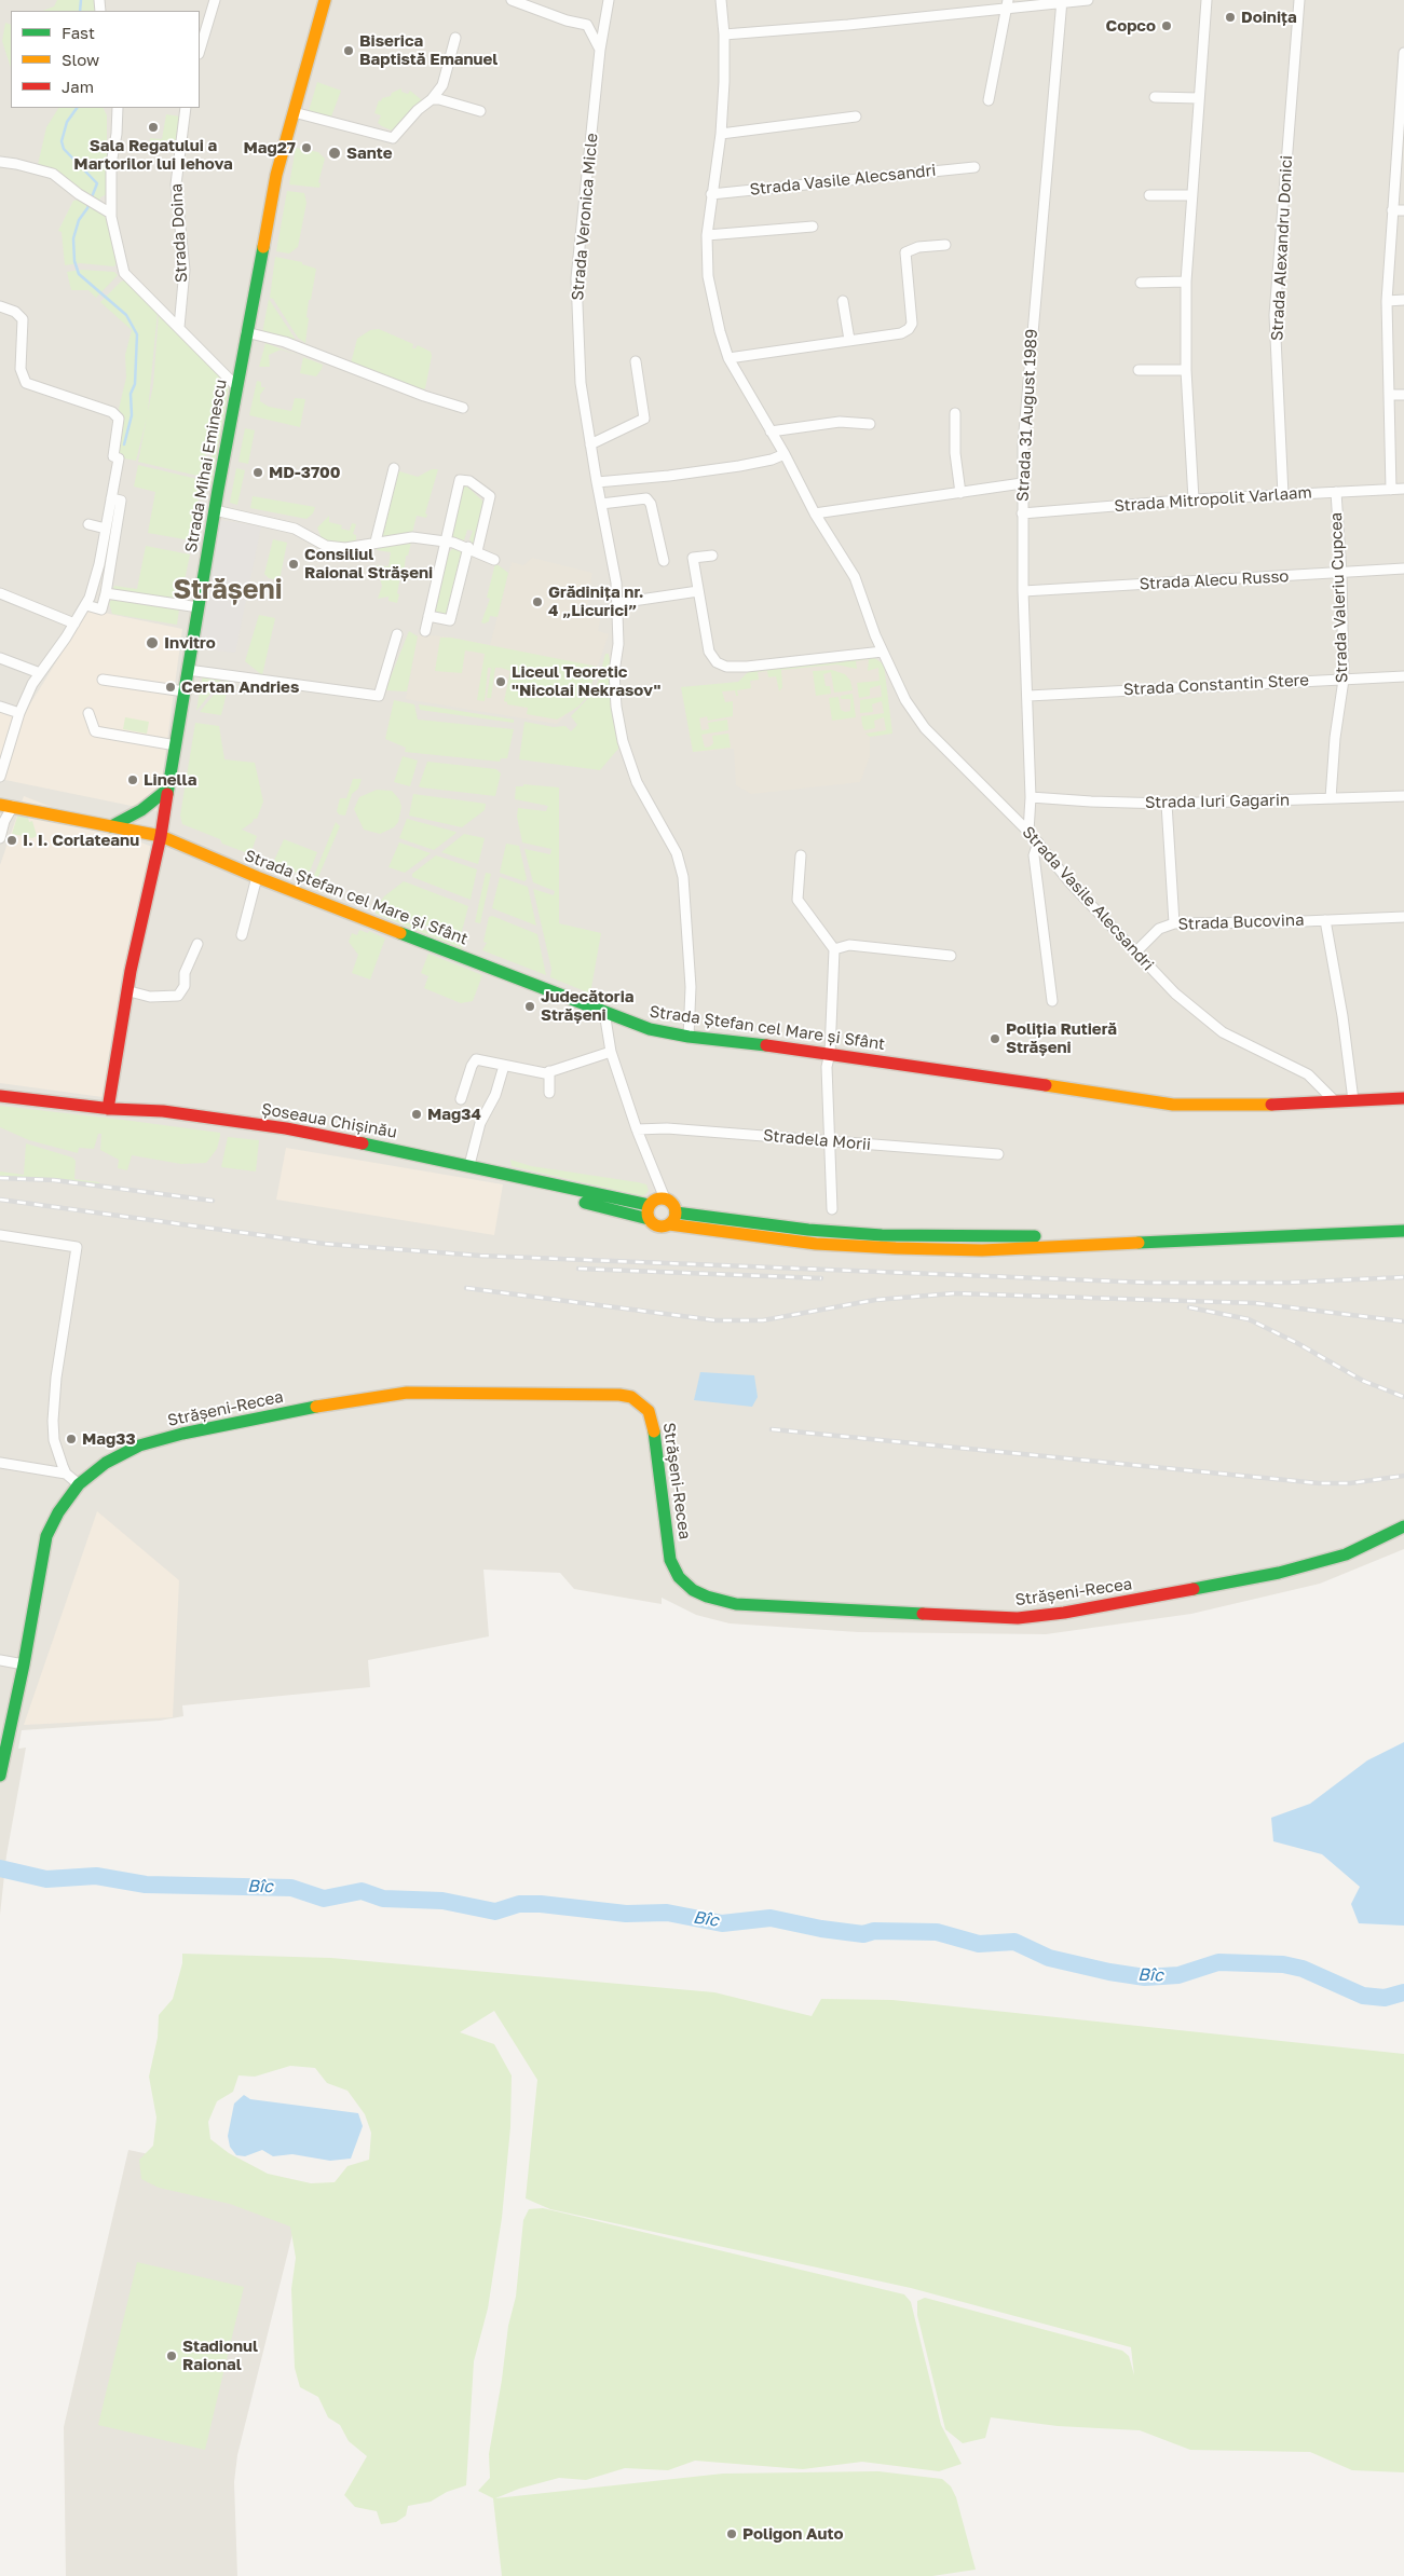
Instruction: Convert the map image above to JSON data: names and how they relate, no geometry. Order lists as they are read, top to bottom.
{
  "streets": {
    "main road": [
      "Strada Mihai Eminescu",
      "Strada Ștefan cel Mare și Sfânt",
      "Șoseaua Chișinău",
      "Strășeni-Recea"
    ],
    "street": [
      "Strada Vasile Alecsandri",
      "Strada Veronica Micle",
      "Strada Doina",
      "Strada Alexandru Donici",
      "Strada 31 August 1989",
      "Strada Mitropolit Varlaam",
      "Strada Alecu Russo",
      "Strada Valeriu Cupcea",
      "Strada Constantin Stere",
      "Strada Iuri Gagarin",
      "Strada Bucovina",
      "Stradela Morii"
    ]
  },
  "crossings": [
    ["Strada Vasile Alecsandri", "Strada 31 August 1989"],
    ["Strada Vasile Alecsandri", "Strada Ștefan cel Mare și Sfânt"],
    ["Strada Vasile Alecsandri", "Strada Bucovina"],
    ["Strada Veronica Micle", "Strada Ștefan cel Mare și Sfânt"],
    ["Strada Alexandru Donici", "Strada Mitropolit Varlaam"],
    ["Strada 31 August 1989", "Strada Mitropolit Varlaam"],
    ["Strada 31 August 1989", "Strada Alecu Russo"],
    ["Strada 31 August 1989", "Strada Constantin Stere"],
    ["Strada 31 August 1989", "Strada Iuri Gagarin"],
    ["Strada Mihai Eminescu", "Strada Ștefan cel Mare și Sfânt"],
    ["Strada Mihai Eminescu", "Șoseaua Chișinău"],
    ["Strada Mitropolit Varlaam", "Strada Valeriu Cupcea"],
    ["Strada Alecu Russo", "Strada Valeriu Cupcea"],
    ["Strada Valeriu Cupcea", "Strada Constantin Stere"],
    ["Strada Valeriu Cupcea", "Strada Iuri Gagarin"],
    ["Strada Ștefan cel Mare și Sfânt", "Strada Bucovina"]
  ],
  "districts": ["Strășeni"],
  "water": ["Bîc"],
  "places": [
    "Doinița",
    "Copco",
    "Biserica Baptistă Emanuel",
    "Sala Regatului a Martorilor lui Iehova",
    "Mag27",
    "Sante",
    "MD-3700",
    "Consiliul Raional Strășeni",
    "Grădinița nr. 4 „Licurici”",
    "Invitro",
    "Liceul Teoretic \"Nicolai Nekrasov\"",
    "Certan Andries",
    "Linella",
    "I. I. Corlateanu",
    "Judecătoria Strășeni",
    "Poliția Rutieră Strășeni",
    "Mag34",
    "Mag33",
    "Stadionul Raional",
    "Poligon Auto"
  ],
  "legend": ["Fast", "Slow", "Jam"]
}
